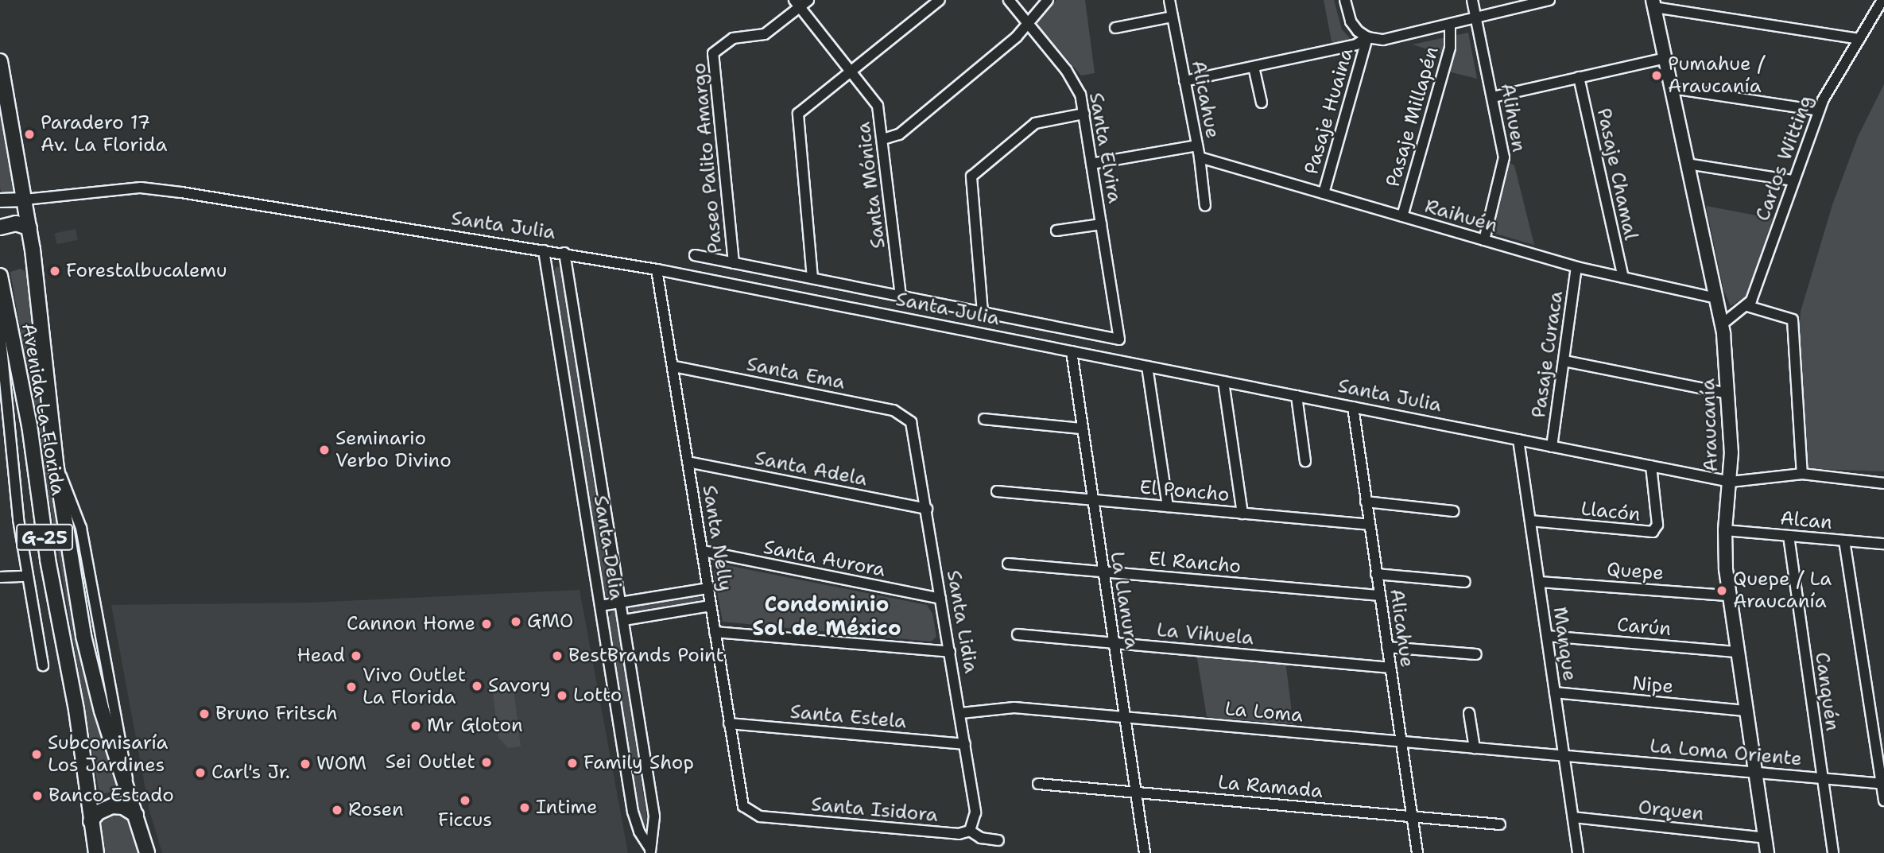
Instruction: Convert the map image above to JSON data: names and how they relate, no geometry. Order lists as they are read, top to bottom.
{
  "streets": {
    "main road": ["Avenida La Florida", "G-25"],
    "street": [
      "Alicahue",
      "Pasaje Huaina",
      "Pasaje Millapén",
      "Alihuen",
      "Santa Elvira",
      "Paseo Palito Amargo",
      "Carlos Witting",
      "Pasaje Chamal",
      "Santa Mónica",
      "Raihuén",
      "Santa Julia",
      "Pasaje Curaca",
      "Santa Ema",
      "Araucanía",
      "Santa Adela",
      "El Poncho",
      "Llacón",
      "Alcan",
      "Santa Nelly",
      "Santa Delia",
      "Santa Aurora",
      "El Rancho",
      "Quepe",
      "La Llanura",
      "Santa Lidia",
      "Carún",
      "La Vihuela",
      "Manque",
      "Nipe",
      "Canquén",
      "La Loma",
      "Santa Estela",
      "La Loma Oriente",
      "La Ramada",
      "Santa Isidora",
      "Orquen"
    ]
  },
  "crossings": [
    ["Alicahue", "Raihuén"],
    ["Alicahue", "Santa Julia"],
    ["Alicahue", "El Poncho"],
    ["Alicahue", "El Rancho"],
    ["Alicahue", "La Vihuela"],
    ["Alicahue", "La Loma"],
    ["Alicahue", "La Ramada"],
    ["Pasaje Huaina", "Raihuén"],
    ["Pasaje Millapén", "Raihuén"],
    ["Alihuen", "Raihuén"],
    ["Santa Elvira", "Santa Julia"],
    ["Paseo Palito Amargo", "Santa Mónica"],
    ["Paseo Palito Amargo", "Santa Julia"],
    ["Pasaje Chamal", "Raihuén"],
    ["Santa Mónica", "Santa Julia"],
    ["Raihuén", "Pasaje Curaca"],
    ["Raihuén", "Araucanía"],
    ["Santa Julia", "Pasaje Curaca"],
    ["Santa Julia", "Avenida La Florida"],
    ["Santa Julia", "Araucanía"],
    ["Santa Julia", "Llacón"],
    ["Santa Julia", "Santa Nelly"],
    ["Santa Julia", "Santa Delia"],
    ["Santa Julia", "La Llanura"],
    ["Santa Julia", "Manque"],
    ["Santa Ema", "Santa Nelly"],
    ["Santa Ema", "Santa Lidia"],
    ["Araucanía", "Alcan"],
    ["Araucanía", "Quepe"],
    ["Araucanía", "Carún"],
    ["Araucanía", "Nipe"],
    ["Araucanía", "La Loma Oriente"],
    ["Araucanía", "Orquen"],
    ["Santa Adela", "Santa Nelly"],
    ["Santa Adela", "Santa Lidia"],
    ["El Poncho", "La Llanura"],
    ["Llacón", "Manque"],
    ["Alcan", "Canquén"],
    ["Santa Nelly", "Santa Aurora"],
    ["Santa Nelly", "Santa Estela"],
    ["Santa Nelly", "Santa Isidora"],
    ["Santa Aurora", "Santa Lidia"],
    ["El Rancho", "La Llanura"],
    ["Quepe", "Manque"],
    ["La Llanura", "La Vihuela"],
    ["La Llanura", "La Loma"],
    ["La Llanura", "La Ramada"],
    ["Santa Lidia", "La Loma"],
    ["Santa Lidia", "Santa Estela"],
    ["Santa Lidia", "Santa Isidora"],
    ["Carún", "Manque"],
    ["Manque", "Nipe"],
    ["Manque", "La Loma"],
    ["Manque", "La Loma Oriente"],
    ["Manque", "Orquen"],
    ["Canquén", "La Loma Oriente"],
    ["La Loma", "La Loma Oriente"]
  ],
  "districts": ["Condominio Sol de México"],
  "places": [
    "Pumahue / Araucanía",
    "Paradero 17 Av. La Florida",
    "Forestalbucalemu",
    "Seminario Verbo Divino",
    "Quepe / La Araucanía",
    "GMO",
    "Cannon Home",
    "Head",
    "BestBrands Point",
    "Savory",
    "Vivo Outlet La Florida",
    "Lotto",
    "Bruno Fritsch",
    "Mr Gloton",
    "Subcomisaría Los Jardines",
    "Sei Outlet",
    "Family Shop",
    "WOM",
    "Carl's Jr.",
    "Banco Estado",
    "Ficcus",
    "Intime",
    "Rosen"
  ]
}
